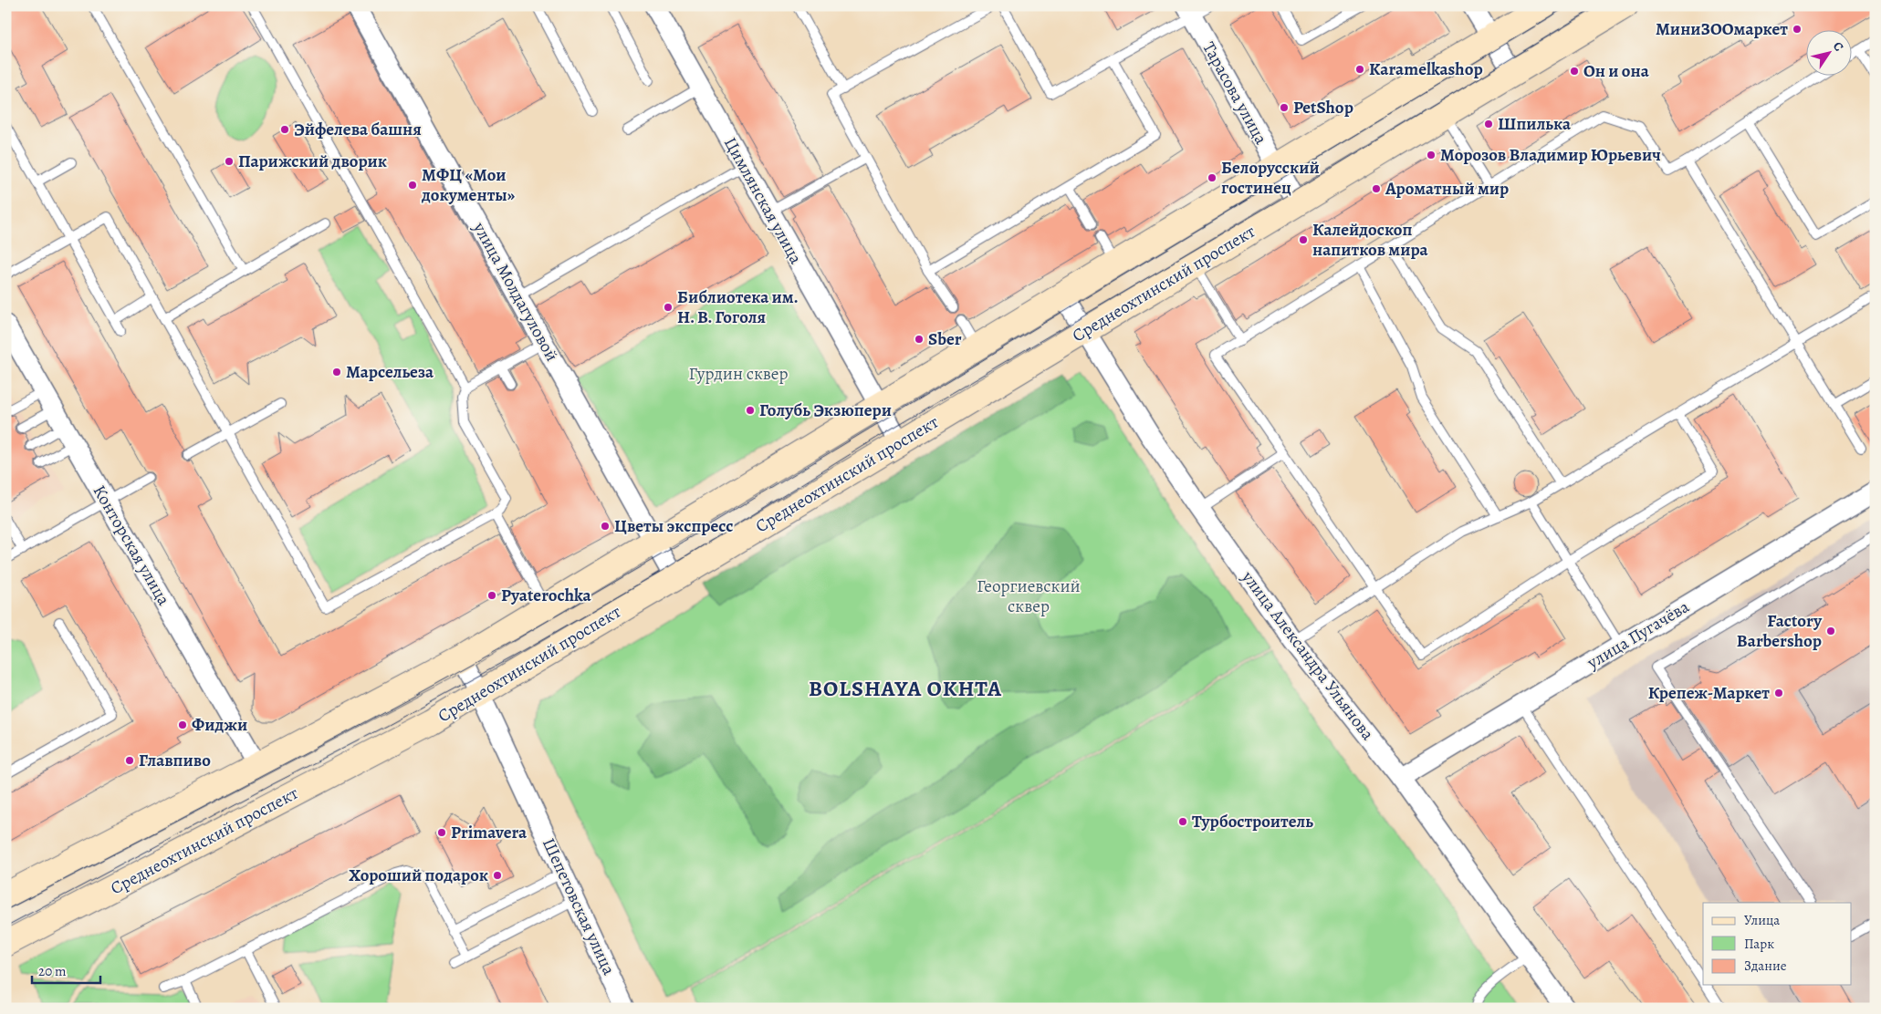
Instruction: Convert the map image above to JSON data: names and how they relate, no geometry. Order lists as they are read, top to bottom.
{
  "streets": {
    "main road": ["Среднеохтинский проспект"],
    "street": [
      "Тарасова улица",
      "Цимлянская улица",
      "улица Молдагуловой",
      "Конторская улица",
      "улица Пугачёва",
      "улица Александра Ульянова",
      "Шепетовская улица"
    ]
  },
  "crossings": [
    ["Тарасова улица", "Среднеохтинский проспект"],
    ["Цимлянская улица", "Среднеохтинский проспект"],
    ["Среднеохтинский проспект", "улица Молдагуловой"],
    ["Среднеохтинский проспект", "улица Александра Ульянова"],
    ["Среднеохтинский проспект", "Шепетовская улица"],
    ["улица Пугачёва", "улица Александра Ульянова"]
  ],
  "districts": ["BOLSHAYA OKHTA"],
  "parks": ["Гурдин сквер", "Георгиевский сквер"],
  "places": [
    "МиниЗООмаркет",
    "Karamelkashop",
    "Он и она",
    "PetShop",
    "Шпилька",
    "Эйфелева башня",
    "Морозов Владимир Юрьевич",
    "Парижский дворик",
    "Белорусский гостинец",
    "МФЦ «Мои документы»",
    "Ароматный мир",
    "Калейдоскоп напитков мира",
    "Библиотека им. Н. В. Гоголя",
    "Sber",
    "Марсельеза",
    "Голубь Экзюпери",
    "Цветы экспресс",
    "Pyaterochka",
    "Factory Barbershop",
    "Крепеж-Маркет",
    "Фиджи",
    "Главпиво",
    "Турбостроитель",
    "Primavera",
    "Хороший подарок"
  ],
  "legend": ["Улица", "Парк", "Здание"],
  "scale_bar": "20 m",
  "north": "top right"
}
